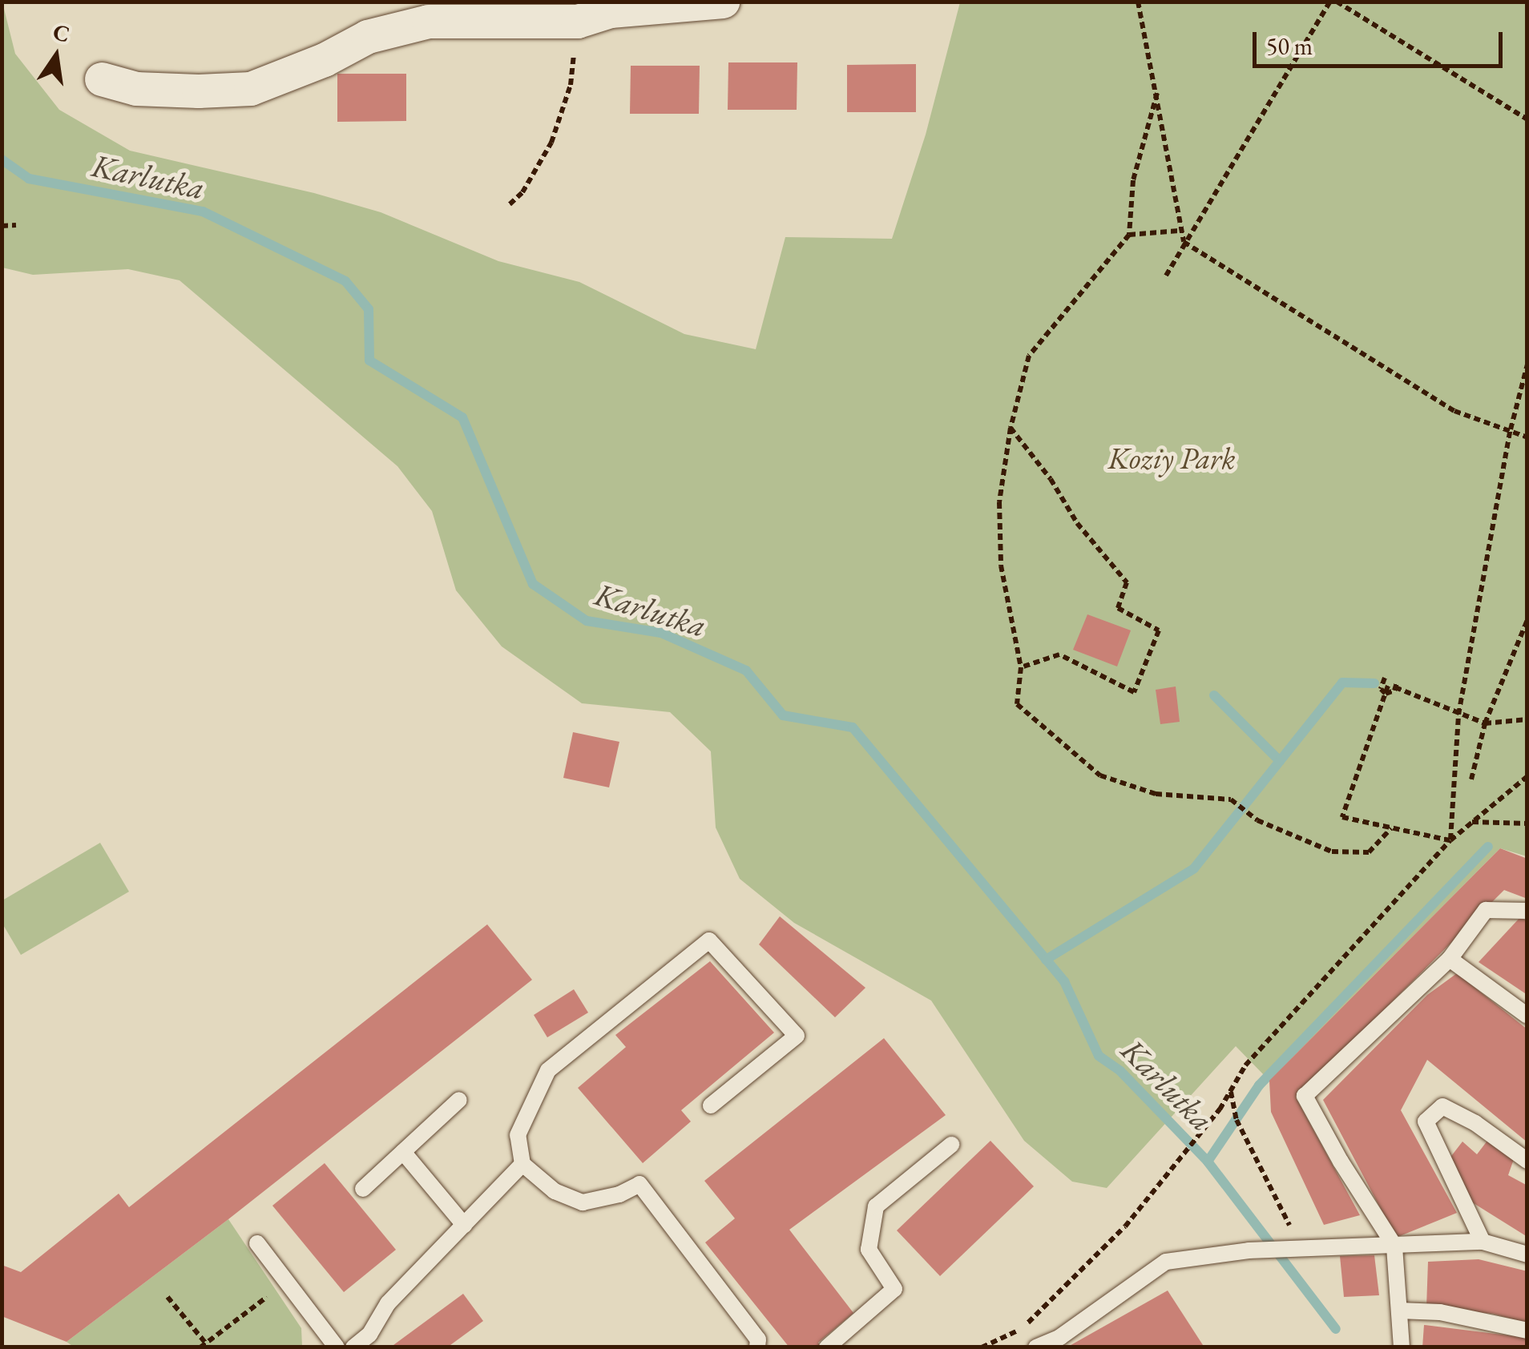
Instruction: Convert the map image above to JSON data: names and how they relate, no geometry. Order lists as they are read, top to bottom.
{
  "water": ["Karlutka"],
  "parks": ["Koziy Park"],
  "scale_bar": "50 m",
  "north": "top"
}
